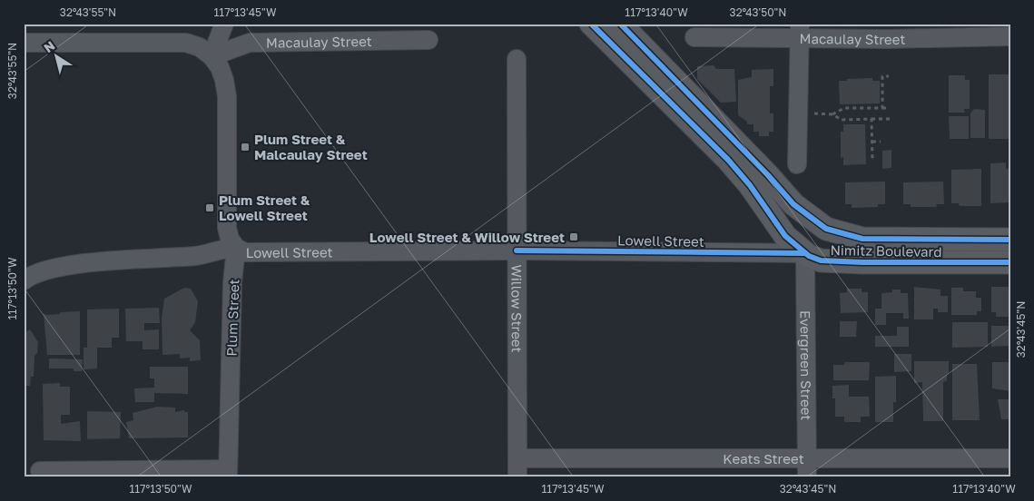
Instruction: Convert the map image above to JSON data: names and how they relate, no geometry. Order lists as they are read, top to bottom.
{
  "streets": {
    "main road": ["Nimitz Boulevard"],
    "street": [
      "Macaulay Street",
      "Lowell Street",
      "Willow Street",
      "Plum Street",
      "Evergreen Street",
      "Keats Street"
    ]
  },
  "crossings": [
    ["Macaulay Street", "Plum Street"],
    ["Lowell Street", "Nimitz Boulevard"],
    ["Lowell Street", "Willow Street"],
    ["Lowell Street", "Plum Street"],
    ["Lowell Street", "Evergreen Street"],
    ["Nimitz Boulevard", "Evergreen Street"],
    ["Willow Street", "Keats Street"],
    ["Evergreen Street", "Keats Street"]
  ],
  "places": {
    "transit": ["Plum Street & Malcaulay Street", "Plum Street & Lowell Street", "Lowell Street & Willow Street"]
  },
  "north": "top left",
  "coordinates": [
    "32°43'55\"N",
    "117°13'45\"W",
    "117°13'40\"W",
    "32°43'50\"N",
    "117°13'50\"W",
    "32°43'45\"N"
  ]
}
